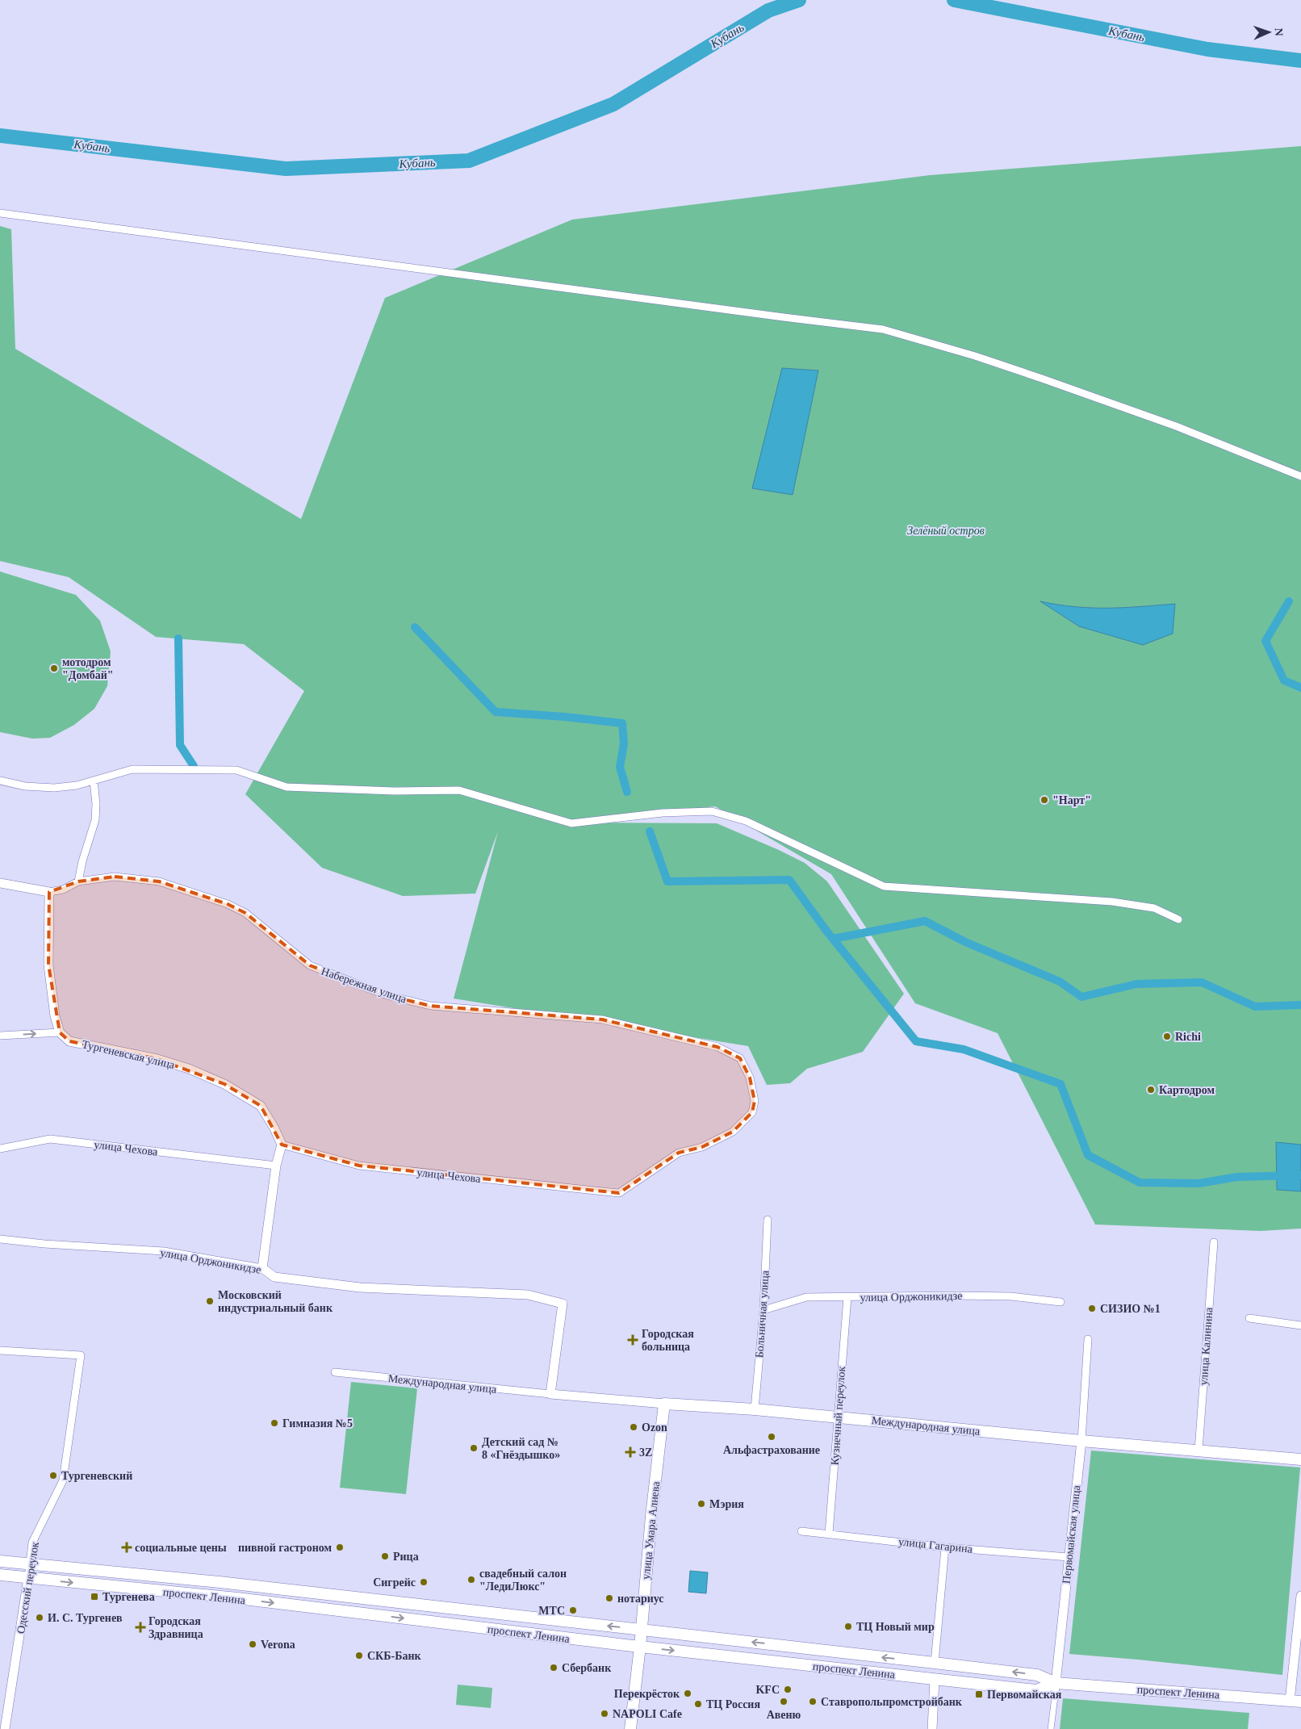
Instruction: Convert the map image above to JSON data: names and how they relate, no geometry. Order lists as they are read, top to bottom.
{
  "streets": {
    "main road": ["Международная улица", "улица Умара Алиева", "проспект Ленина"],
    "street": [
      "Набережная улица",
      "Тургеневская улица",
      "улица Чехова",
      "улица Орджоникидзе",
      "Больничная улица",
      "улица Калинина",
      "Кузнечный переулок",
      "Первомайская улица",
      "улица Гагарина",
      "Одесский переулок"
    ]
  },
  "crossings": [
    ["Набережная улица", "улица Чехова"],
    ["Тургеневская улица", "улица Чехова"],
    ["улица Орджоникидзе", "Больничная улица"],
    ["улица Орджоникидзе", "Международная улица"],
    ["улица Орджоникидзе", "Кузнечный переулок"],
    ["Больничная улица", "Международная улица"],
    ["улица Калинина", "Международная улица"],
    ["Международная улица", "Кузнечный переулок"],
    ["Международная улица", "улица Умара Алиева"],
    ["Международная улица", "Первомайская улица"],
    ["Кузнечный переулок", "улица Гагарина"],
    ["улица Умара Алиева", "проспект Ленина"],
    ["Первомайская улица", "улица Гагарина"],
    ["Первомайская улица", "проспект Ленина"],
    ["Одесский переулок", "проспект Ленина"]
  ],
  "water": ["Кубань"],
  "parks": ["Зелёный остров"],
  "places": {
    "other": [
      "мотодром \"Домбай\"",
      "\"Нарт\"",
      "Richi",
      "Картодром",
      "Московский индустриальный банк",
      "СИЗИО №1",
      "Гимназия №5",
      "Ozon",
      "Альфастрахование",
      "Детский сад № 8 «Гнёздышко»",
      "Тургеневский",
      "Мэрия",
      "пивной гастроном",
      "Рица",
      "свадебный салон \"ЛедиЛюкс\"",
      "Сигрейс",
      "нотариус",
      "МТС",
      "И. С. Тургенев",
      "ТЦ Новый мир",
      "Verona",
      "СКБ-Банк",
      "Сбербанк",
      "KFC",
      "Перекрёсток",
      "Авеню",
      "Ставропольпромстройбанк",
      "ТЦ Россия",
      "NAPOLI Cafe"
    ],
    "health": [
      "Городская больница",
      "3Z",
      "социальные цены",
      "Городская Здравница"
    ],
    "transit": ["Тургенева", "Первомайская"]
  },
  "north": "right"
}
